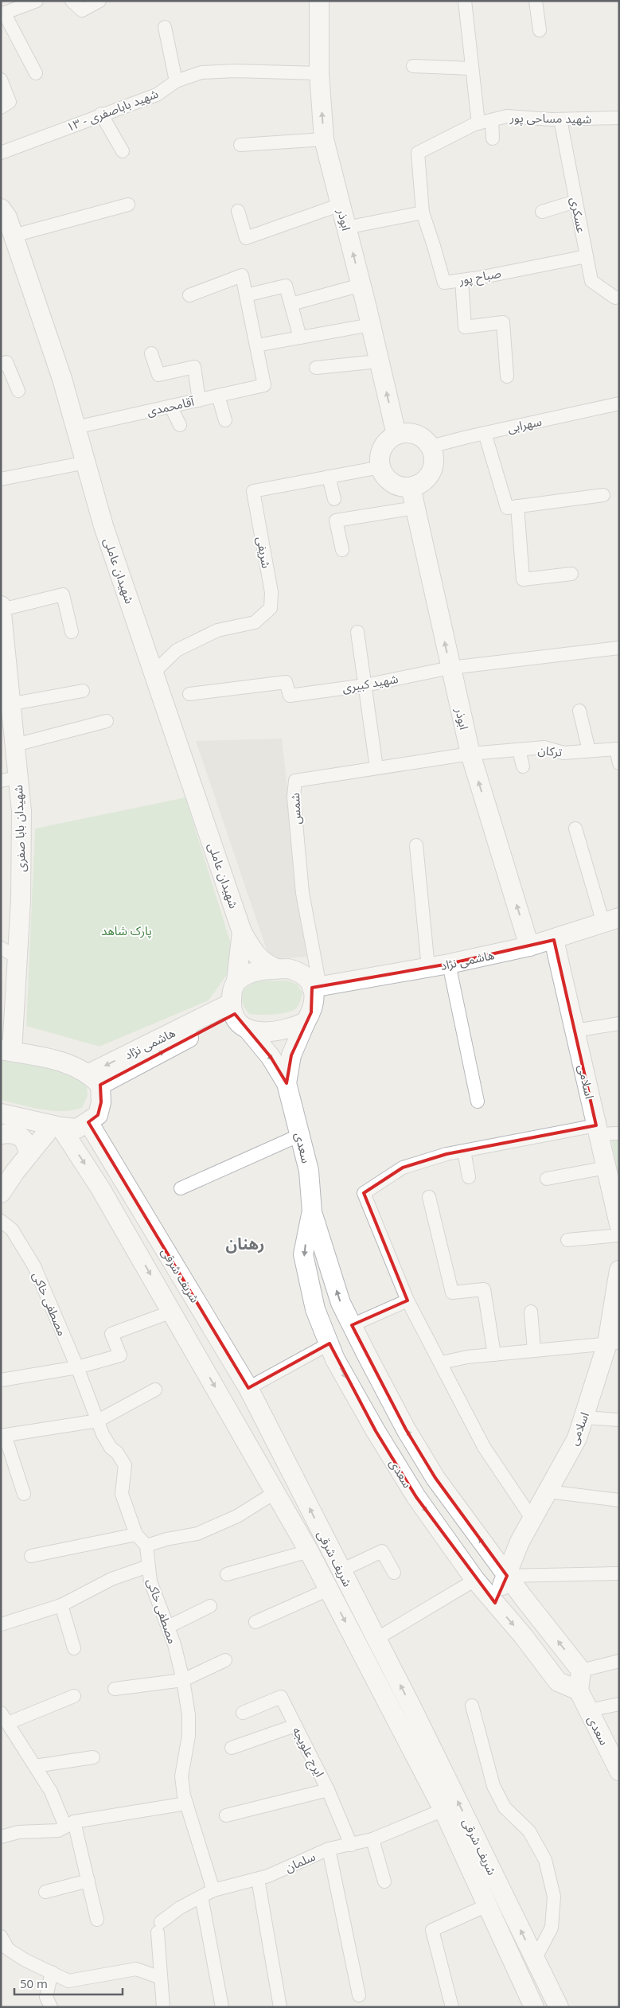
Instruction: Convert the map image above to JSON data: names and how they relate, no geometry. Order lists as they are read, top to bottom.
{
  "streets": {
    "street": [
      "شهید باباصفری - ۱۳",
      "شهید مساحی پور",
      "عسکری",
      "ابوذر",
      "صباح پور",
      "آقامحمدی",
      "سهرابی",
      "شریفی",
      "شهیدان عاملی",
      "شهید کبیری",
      "ترکان",
      "شمس",
      "شهیدان بابا صفری",
      "هاشمی نژاد",
      "اسلامی",
      "سعدی",
      "شریف شرقی",
      "مصطفی خاکی",
      "ایرج علویجه",
      "سلمان"
    ]
  },
  "crossings": [
    ["شهید باباصفری - ۱۳", "ابوذر"],
    ["شهید مساحی پور", "عسکری"],
    ["شهید مساحی پور", "صباح پور"],
    ["عسکری", "صباح پور"],
    ["ابوذر", "سهرابی"],
    ["ابوذر", "شریفی"],
    ["ابوذر", "شهید کبیری"],
    ["ابوذر", "ترکان"],
    ["ابوذر", "شمس"],
    ["ابوذر", "هاشمی نژاد"],
    ["آقامحمدی", "شهیدان عاملی"],
    ["سهرابی", "شریفی"],
    ["شریفی", "شهیدان عاملی"],
    ["شهیدان عاملی", "شمس"],
    ["شهیدان عاملی", "هاشمی نژاد"],
    ["ترکان", "شمس"],
    ["شمس", "هاشمی نژاد"],
    ["هاشمی نژاد", "اسلامی"],
    ["اسلامی", "سعدی"],
    ["شریف شرقی", "سلمان"],
    ["مصطفی خاکی", "سلمان"],
    ["ایرج علویجه", "سلمان"]
  ],
  "districts": ["رهنان"],
  "parks": ["پارک شاهد"],
  "scale_bar": "50 m"
}
